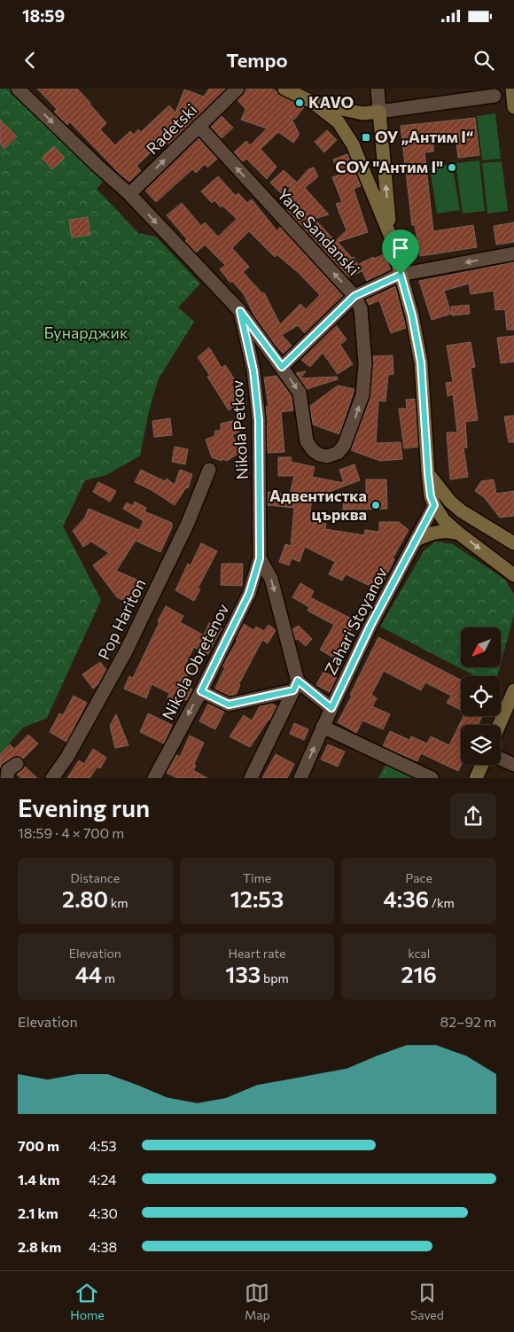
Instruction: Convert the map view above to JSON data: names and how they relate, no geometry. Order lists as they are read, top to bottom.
{
  "streets": {
    "street": [
      "Radetski",
      "Yane Sandanski",
      "Nikola Petkov",
      "Pop Hariton",
      "Zahari Stoyanov",
      "Nikola Obretenov"
    ]
  },
  "crossings": [
    ["Radetski", "Yane Sandanski"],
    ["Yane Sandanski", "Nikola Petkov"],
    ["Nikola Petkov", "Nikola Obretenov"]
  ],
  "one_way": ["Radetski"],
  "parks": ["Бунарджик"],
  "places": {
    "other": ["KAVO", "СОУ \"Антим I\"", "Адвентистка църква"],
    "transit": ["ОУ „Антим I“"]
  },
  "north": "bottom left",
  "page": {
    "status": "18:59",
    "header": "Tempo",
    "heading": ["Evening run", "18:59 · 4 × 700 m"],
    "stats": [
      ["Distance", "2.80 km"],
      ["Time", "12:53"],
      ["Pace", "4:36 /km"],
      ["Elevation", "44 m"],
      ["Heart rate", "133 bpm"],
      ["kcal", "216"]
    ],
    "chart": ["Elevation", "82–92 m"],
    "list": [
      {
        "name": "700 m",
        "note": "4:53"
      },
      {
        "name": "1.4 km",
        "note": "4:24"
      },
      {
        "name": "2.1 km",
        "note": "4:30"
      },
      {
        "name": "2.8 km",
        "note": "4:38"
      }
    ],
    "tabs": ["Home", "Map", "Saved"]
  }
}
